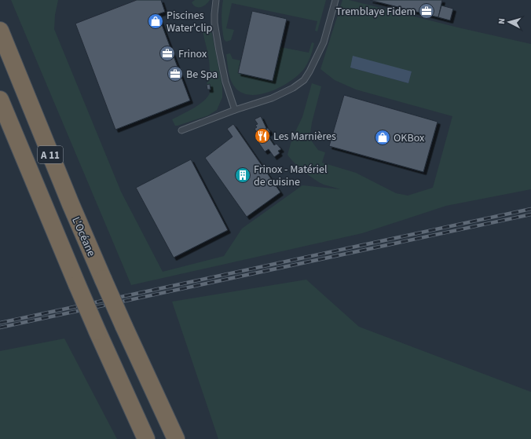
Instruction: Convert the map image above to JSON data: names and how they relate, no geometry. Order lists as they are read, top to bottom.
{
  "streets": {
    "highway": ["A 11", "L’Océane"]
  },
  "places": {
    "office": ["Tremblaye Fidem", "Frinox", "Be Spa"],
    "shop": ["Piscines Water'clip", "OKBox"],
    "restaurant": ["Les Marnières"],
    "building": ["Frinox - Matériel de cuisine"]
  },
  "north": "left"
}
